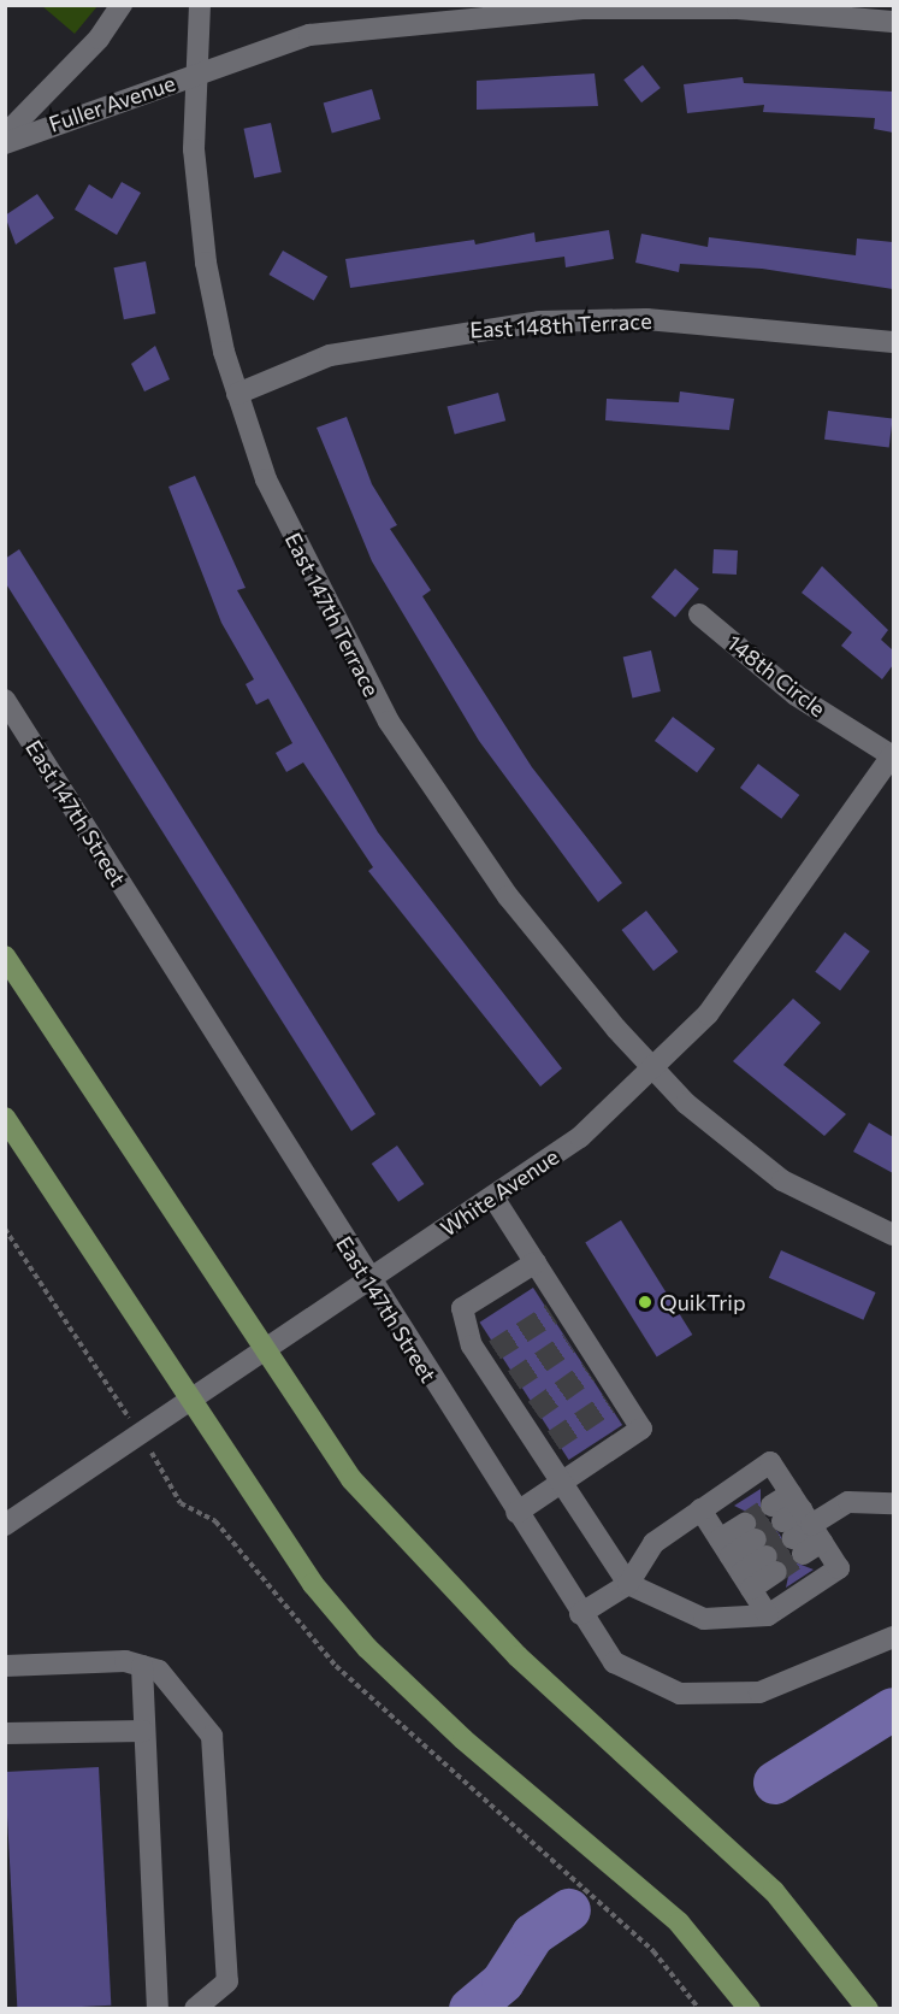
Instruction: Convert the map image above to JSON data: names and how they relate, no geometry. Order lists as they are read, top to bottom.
{
  "streets": {
    "street": [
      "Fuller Avenue",
      "East 148th Terrace",
      "East 147th Terrace",
      "148th Circle",
      "East 147th Street",
      "White Avenue"
    ]
  },
  "crossings": [
    ["Fuller Avenue", "East 147th Terrace"],
    ["East 148th Terrace", "East 147th Terrace"],
    ["East 147th Terrace", "White Avenue"],
    ["148th Circle", "White Avenue"],
    ["East 147th Street", "White Avenue"]
  ],
  "places": ["QuikTrip"]
}
